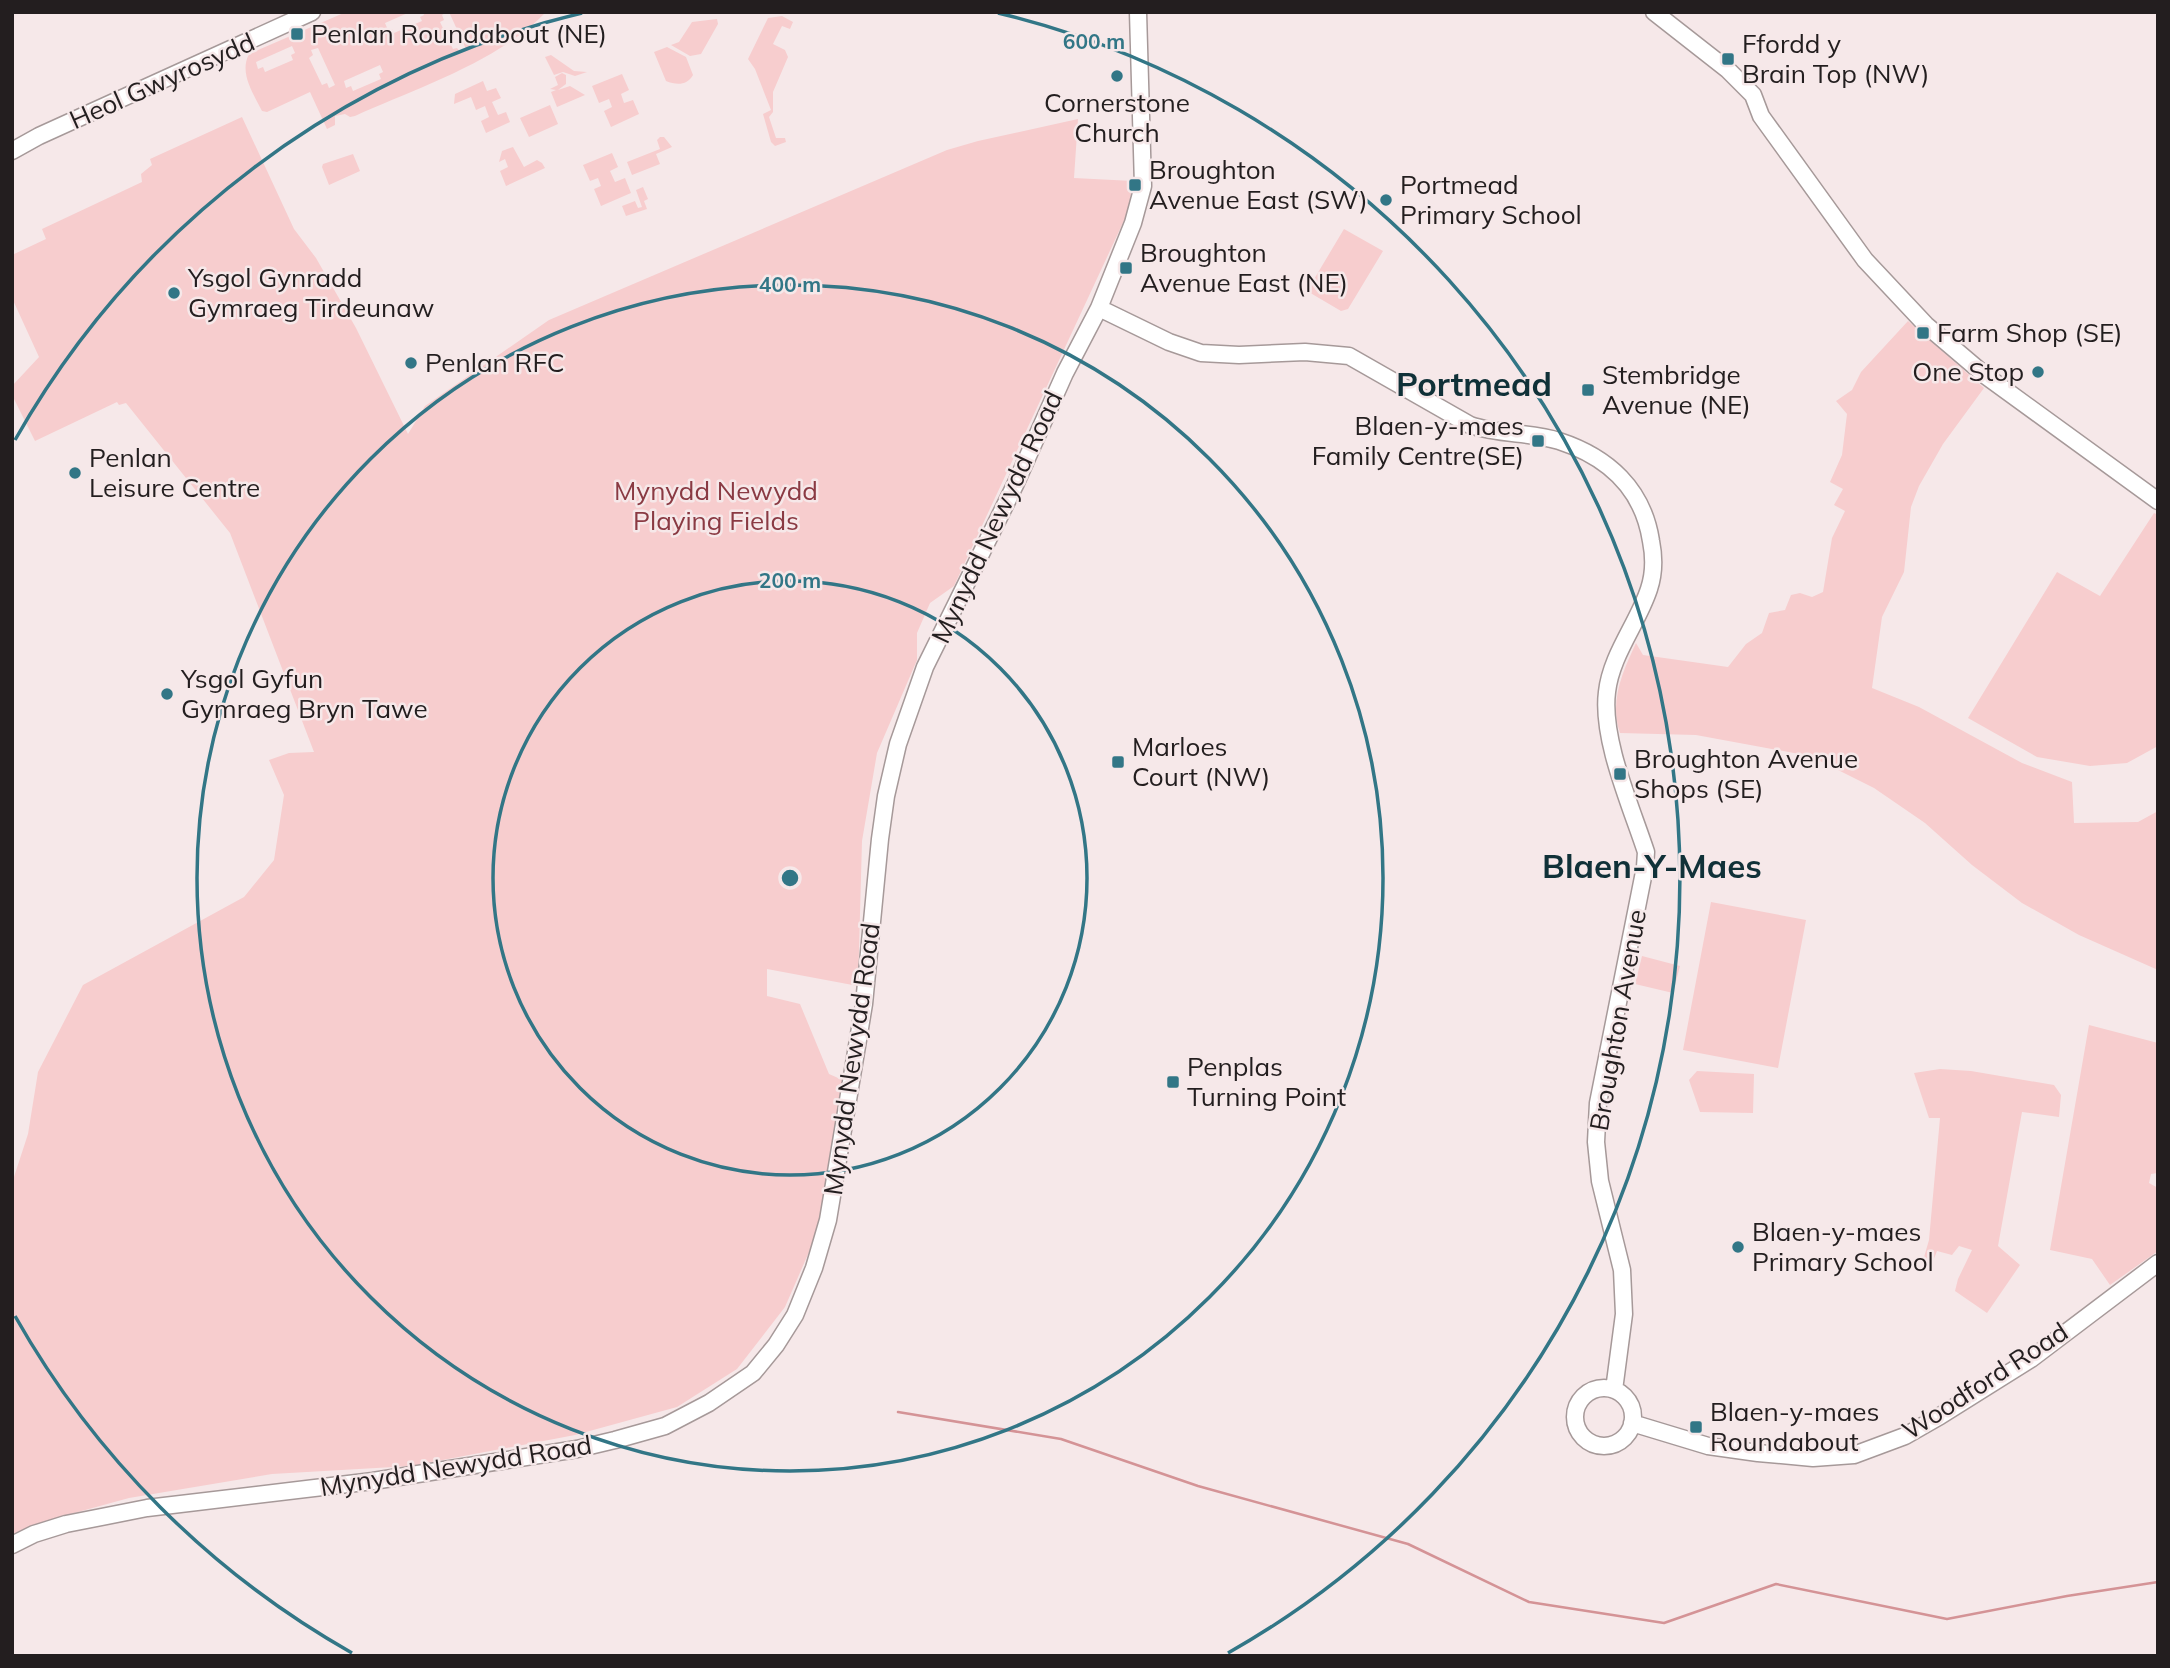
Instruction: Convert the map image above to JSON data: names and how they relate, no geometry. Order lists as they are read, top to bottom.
{
  "streets": {
    "street": [
      "Heol Gwyrosydd",
      "Mynydd Newydd Road",
      "Broughton Avenue",
      "Woodford Road"
    ]
  },
  "crossings": [
    ["Mynydd Newydd Road", "Broughton Avenue"],
    ["Broughton Avenue", "Woodford Road"]
  ],
  "districts": ["Portmead", "Blaen-Y-Maes"],
  "parks": ["Mynydd Newydd Playing Fields"],
  "places": {
    "transit": [
      "Penlan Roundabout (NE)",
      "Ffordd y Brain Top (NW)",
      "Broughton Avenue East (SW)",
      "Broughton Avenue East (NE)",
      "Farm Shop (SE)",
      "Stembridge Avenue (NE)",
      "Blaen-y-maes Family Centre(SE)",
      "Marloes Court (NW)",
      "Broughton Avenue Shops (SE)",
      "Penplas Turning Point",
      "Blaen-y-maes Roundabout"
    ],
    "other": [
      "Cornerstone Church",
      "Portmead Primary School",
      "Ysgol Gynradd Gymraeg Tirdeunaw",
      "Penlan RFC",
      "One Stop",
      "Penlan Leisure Centre",
      "Ysgol Gyfun Gymraeg Bryn Tawe",
      "Blaen-y-maes Primary School"
    ]
  },
  "rings": ["600 m", "400 m", "200 m"]
}
